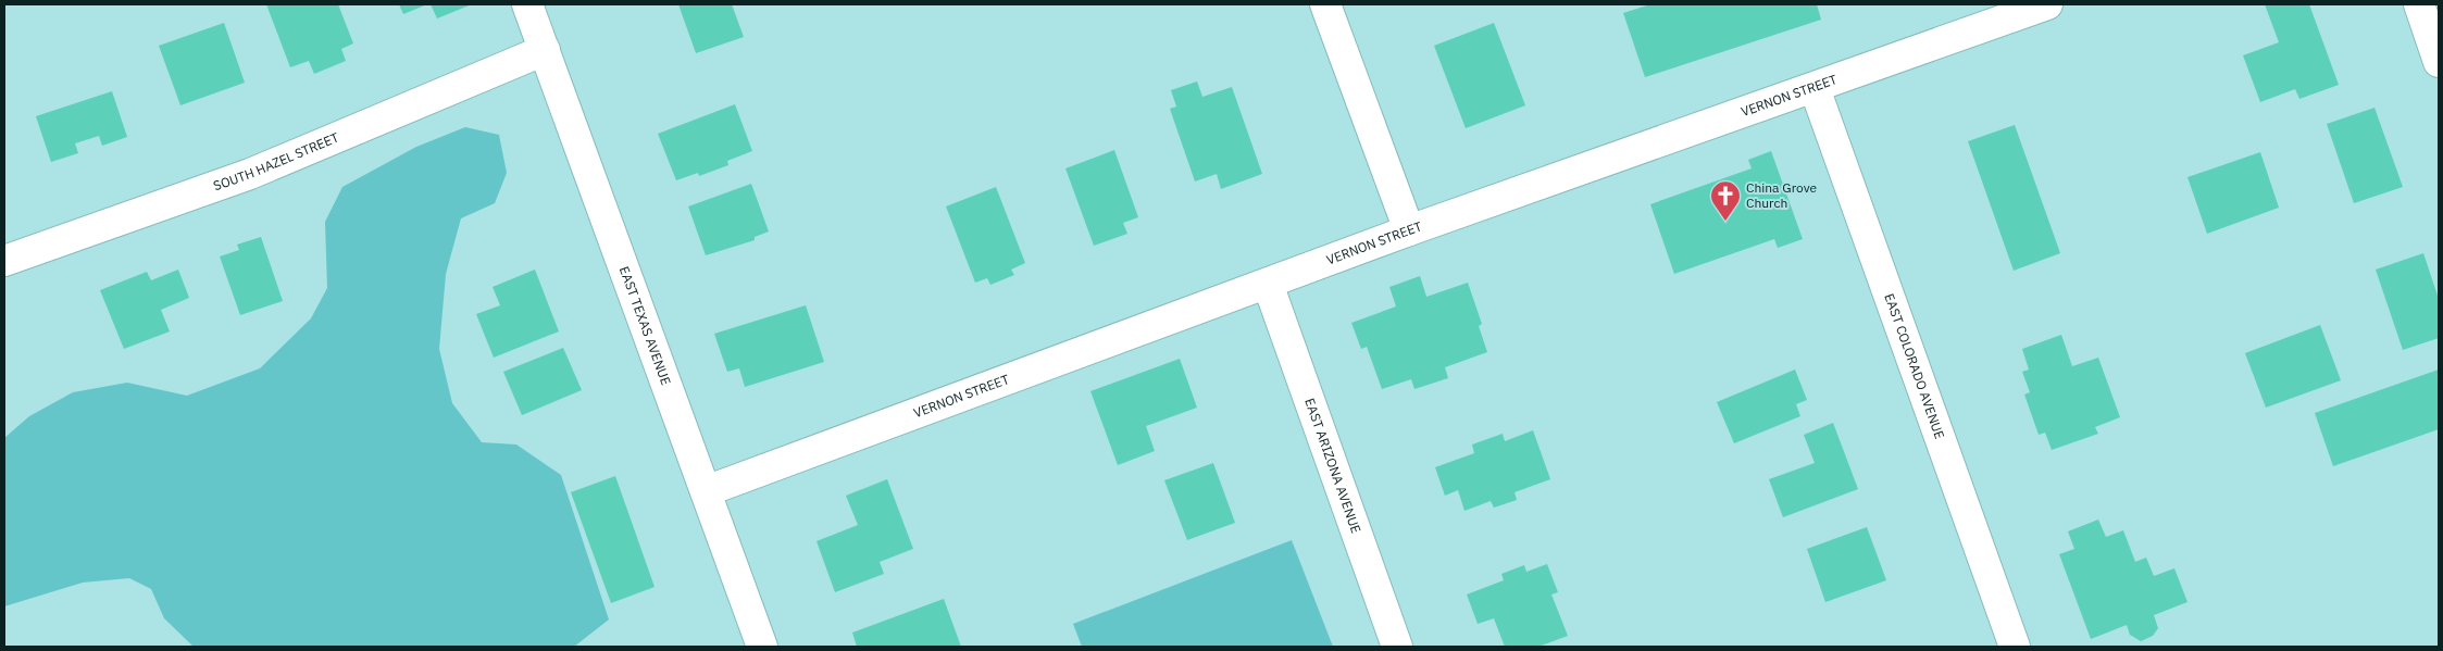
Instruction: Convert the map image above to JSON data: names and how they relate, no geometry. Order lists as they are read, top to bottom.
{
  "streets": {
    "street": [
      "VERNON STREET",
      "SOUTH HAZEL STREET",
      "EAST TEXAS AVENUE",
      "EAST COLORADO AVENUE",
      "EAST ARIZONA AVENUE"
    ]
  },
  "crossings": [
    ["VERNON STREET", "EAST TEXAS AVENUE"],
    ["VERNON STREET", "EAST COLORADO AVENUE"],
    ["VERNON STREET", "EAST ARIZONA AVENUE"],
    ["SOUTH HAZEL STREET", "EAST TEXAS AVENUE"]
  ],
  "places": {
    "church": ["China Grove Church"]
  }
}
